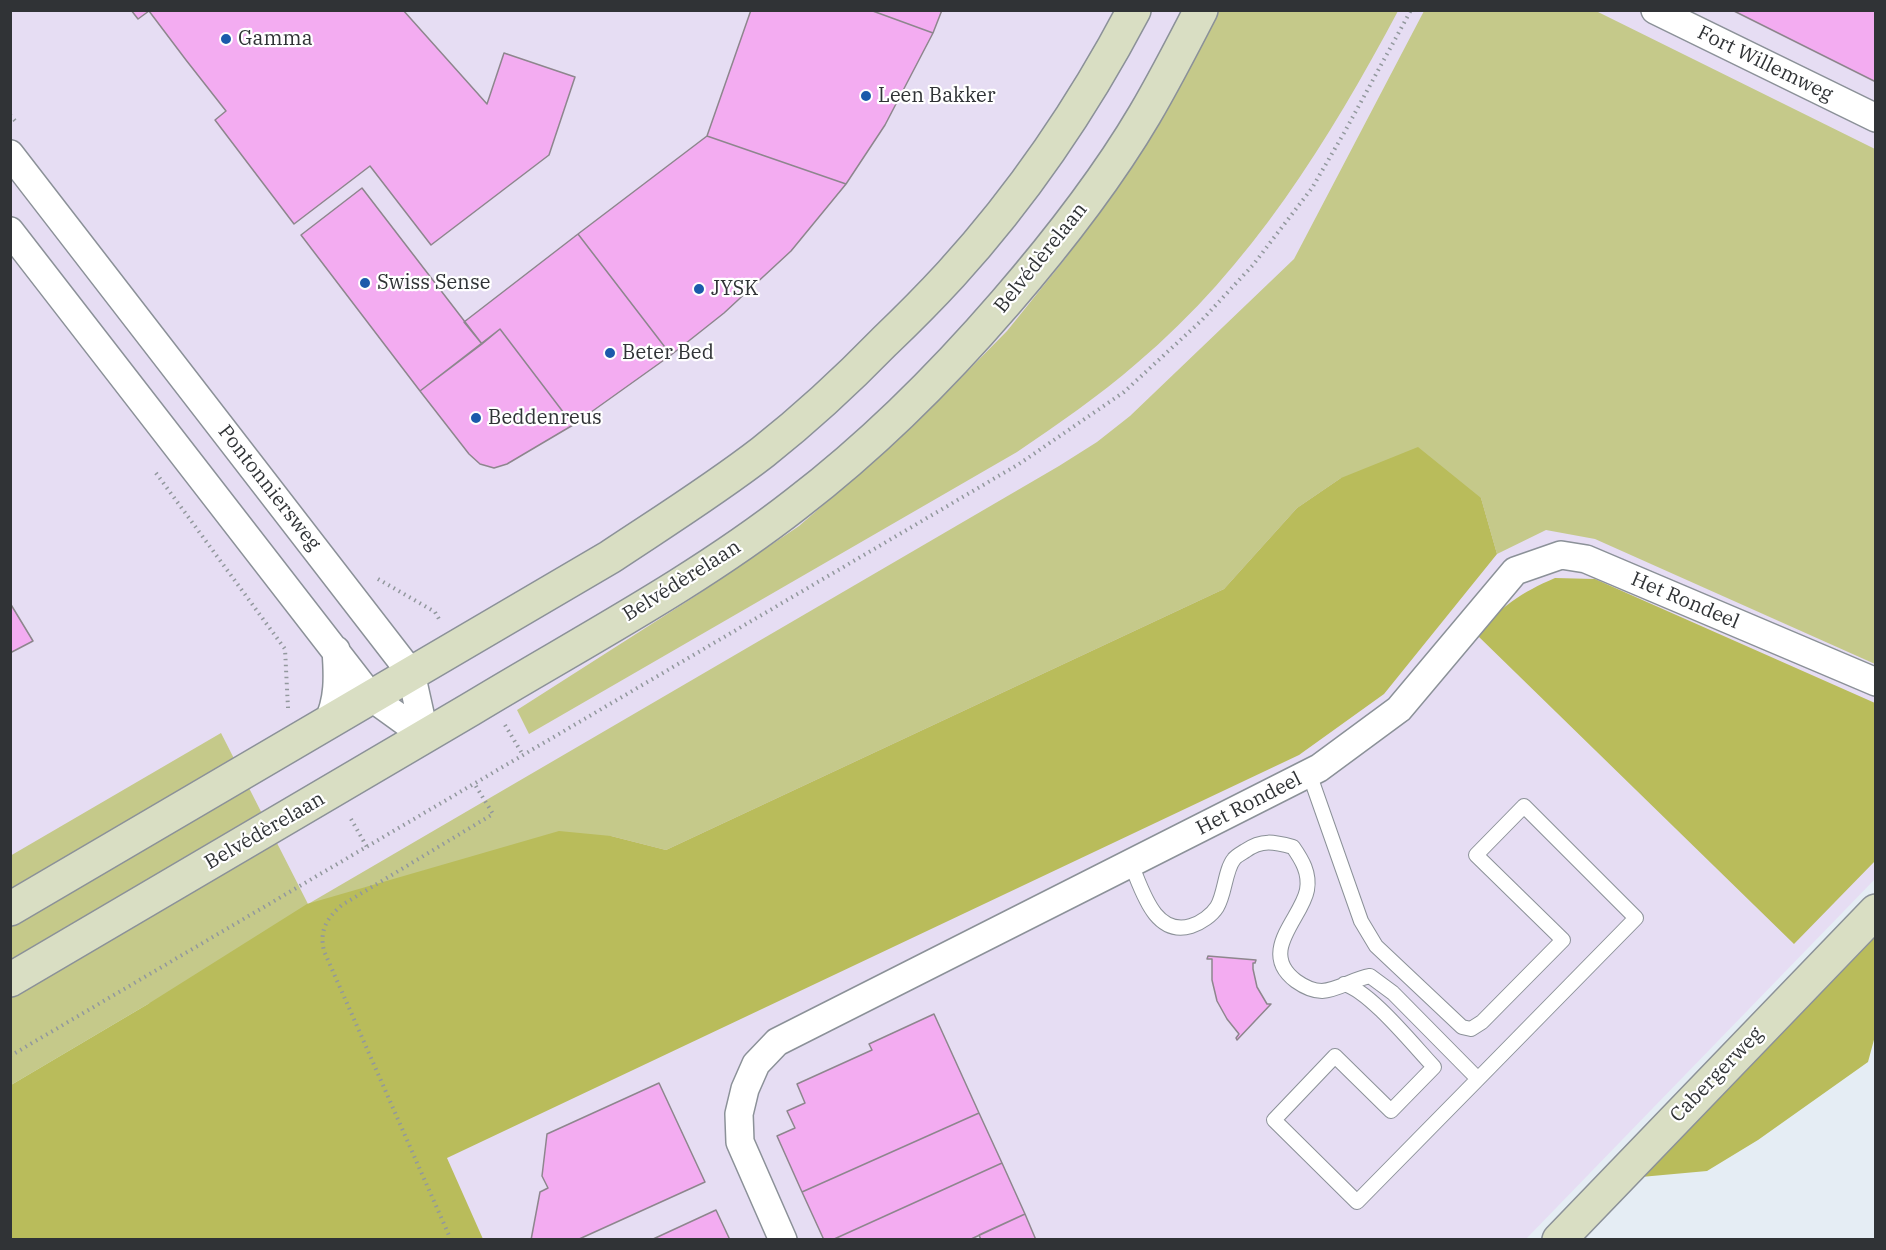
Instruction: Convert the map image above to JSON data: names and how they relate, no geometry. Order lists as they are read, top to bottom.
{
  "streets": {
    "main road": ["Belvédèrelaan", "Cabergerweg"],
    "street": ["Fort Willemweg", "Pontonniersweg", "Het Rondeel"]
  },
  "crossings": [
    ["Belvédèrelaan", "Pontonniersweg"]
  ],
  "places": [
    "Gamma",
    "Leen Bakker",
    "Swiss Sense",
    "JYSK",
    "Beter Bed",
    "Beddenreus"
  ]
}
